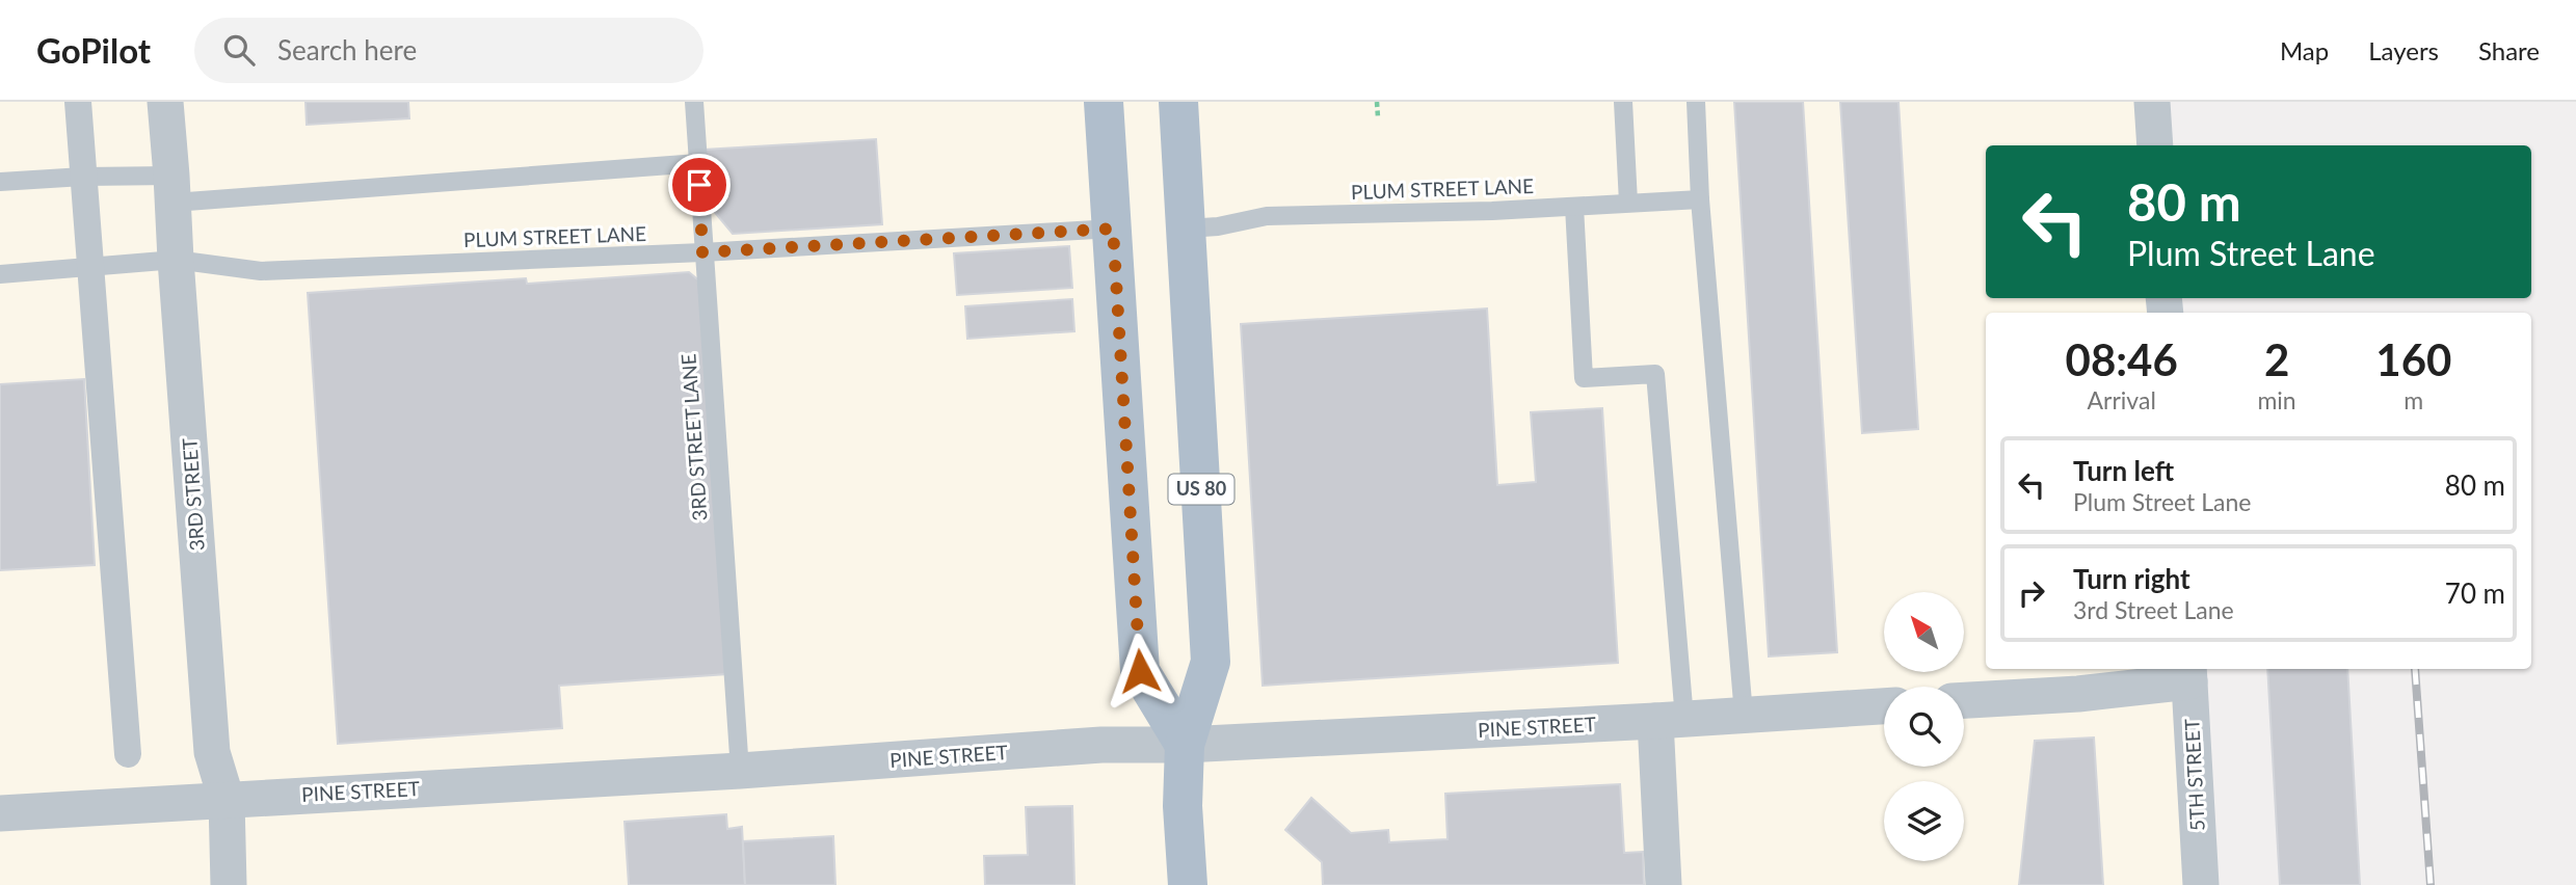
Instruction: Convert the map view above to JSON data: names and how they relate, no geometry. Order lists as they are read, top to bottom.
{
  "streets": {
    "main road": ["US 80"],
    "street": ["3RD STREET", "PINE STREET", "5TH STREET"],
    "lane": ["PLUM STREET LANE", "3RD STREET LANE"]
  },
  "crossings": [
    ["PLUM STREET LANE", "3RD STREET LANE"],
    ["PLUM STREET LANE", "US 80"],
    ["PLUM STREET LANE", "3RD STREET"],
    ["3RD STREET LANE", "PINE STREET"],
    ["US 80", "PINE STREET"],
    ["3RD STREET", "PINE STREET"]
  ],
  "north": "top left",
  "page": {
    "header": "GoPilot",
    "search": "Search here",
    "nav": ["Map", "Layers", "Share"],
    "turn": ["80 m", "Plum Street Lane"],
    "eta": [
      "08:46",
      "Arrival",
      "2",
      "min",
      "160",
      "m"
    ],
    "list": [
      {
        "name": "Turn left",
        "note": "Plum Street Lane",
        "value": "80 m"
      },
      {
        "name": "Turn right",
        "note": "3rd Street Lane",
        "value": "70 m"
      }
    ]
  }
}
